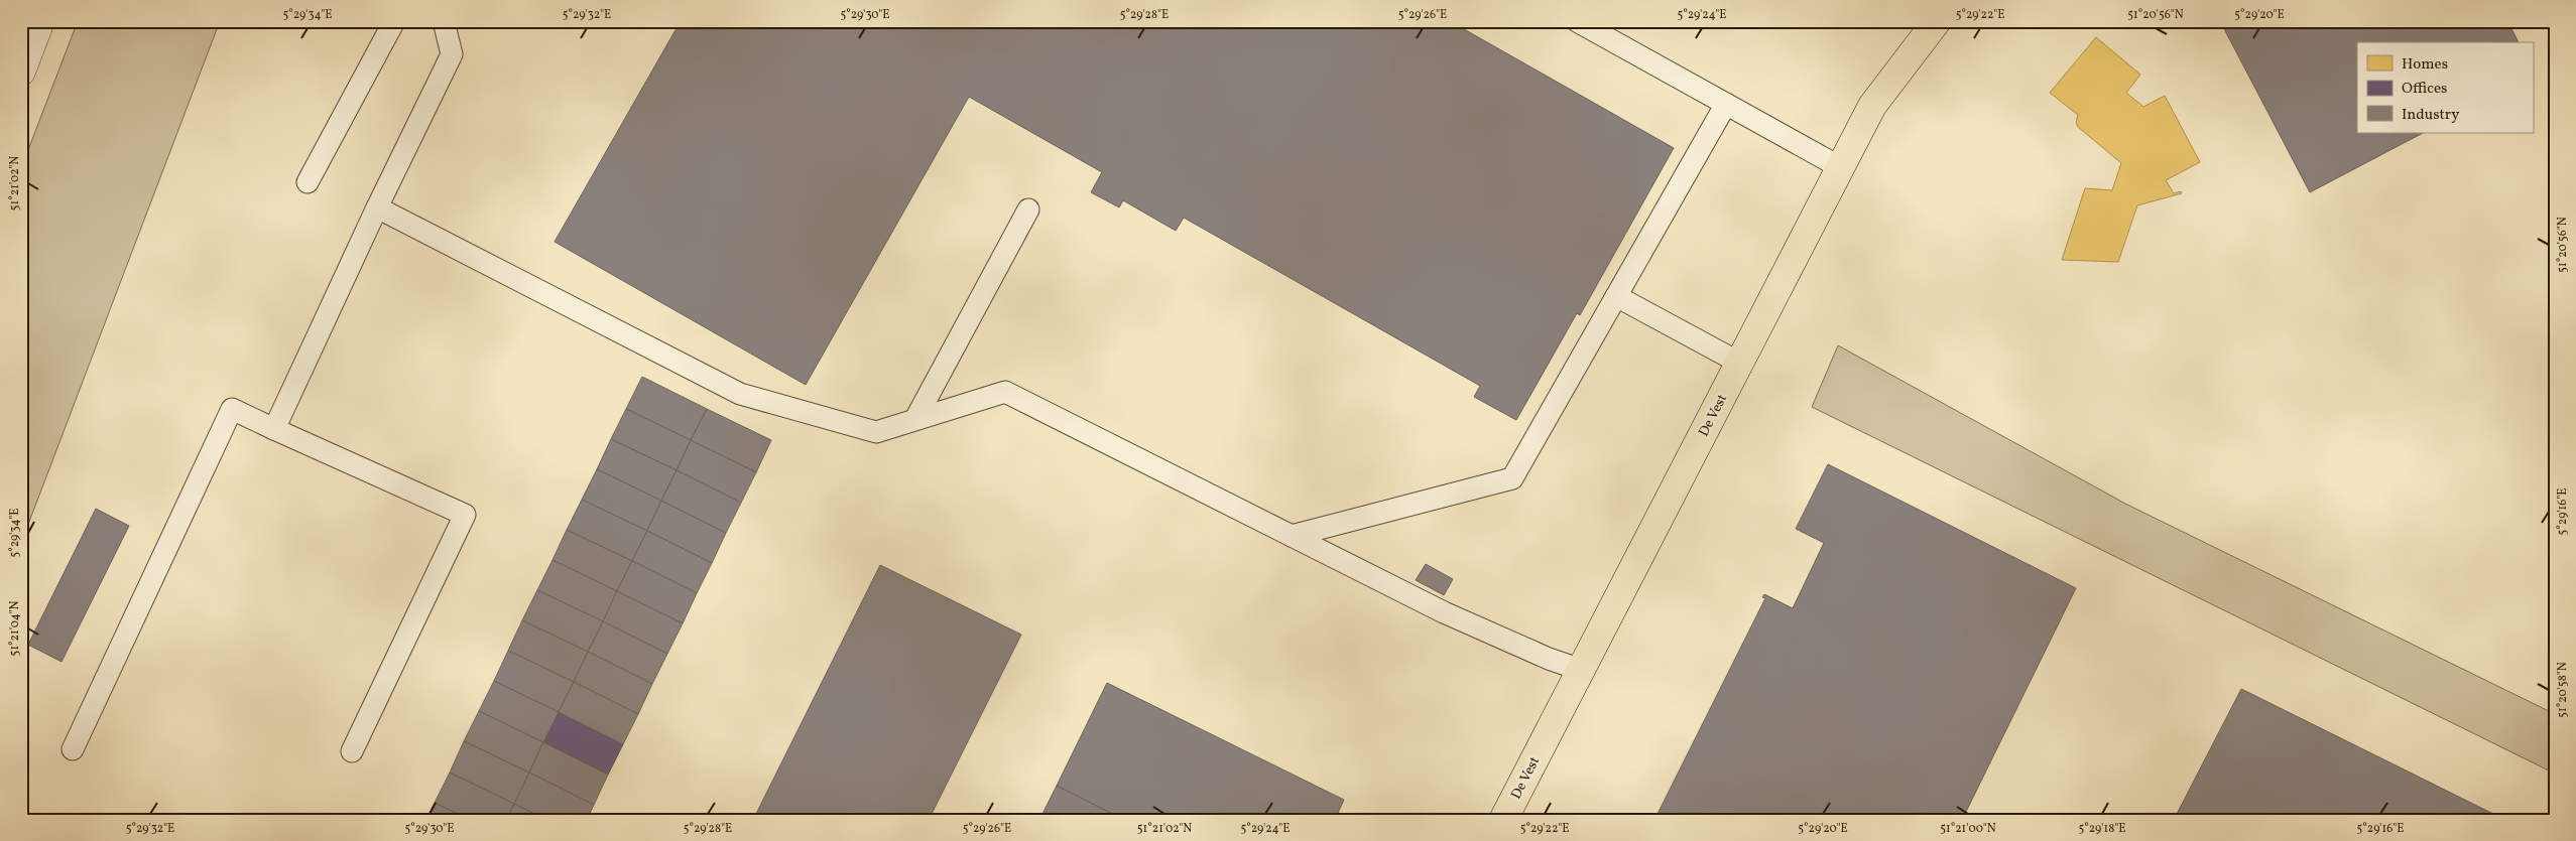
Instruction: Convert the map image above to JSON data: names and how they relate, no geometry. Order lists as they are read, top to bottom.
{
  "streets": {
    "main road": ["De Vest"]
  },
  "legend": ["Homes", "Offices", "Industry"],
  "coordinates": [
    "5°29'34\"E",
    "5°29'32\"E",
    "5°29'30\"E",
    "5°29'28\"E",
    "5°29'26\"E",
    "5°29'24\"E",
    "5°29'22\"E",
    "51°20'56\"N",
    "5°29'20\"E",
    "51°21'02\"N",
    "5°29'16\"E",
    "51°21'04\"N",
    "51°20'58\"N",
    "51°21'00\"N",
    "5°29'18\"E"
  ]
}
